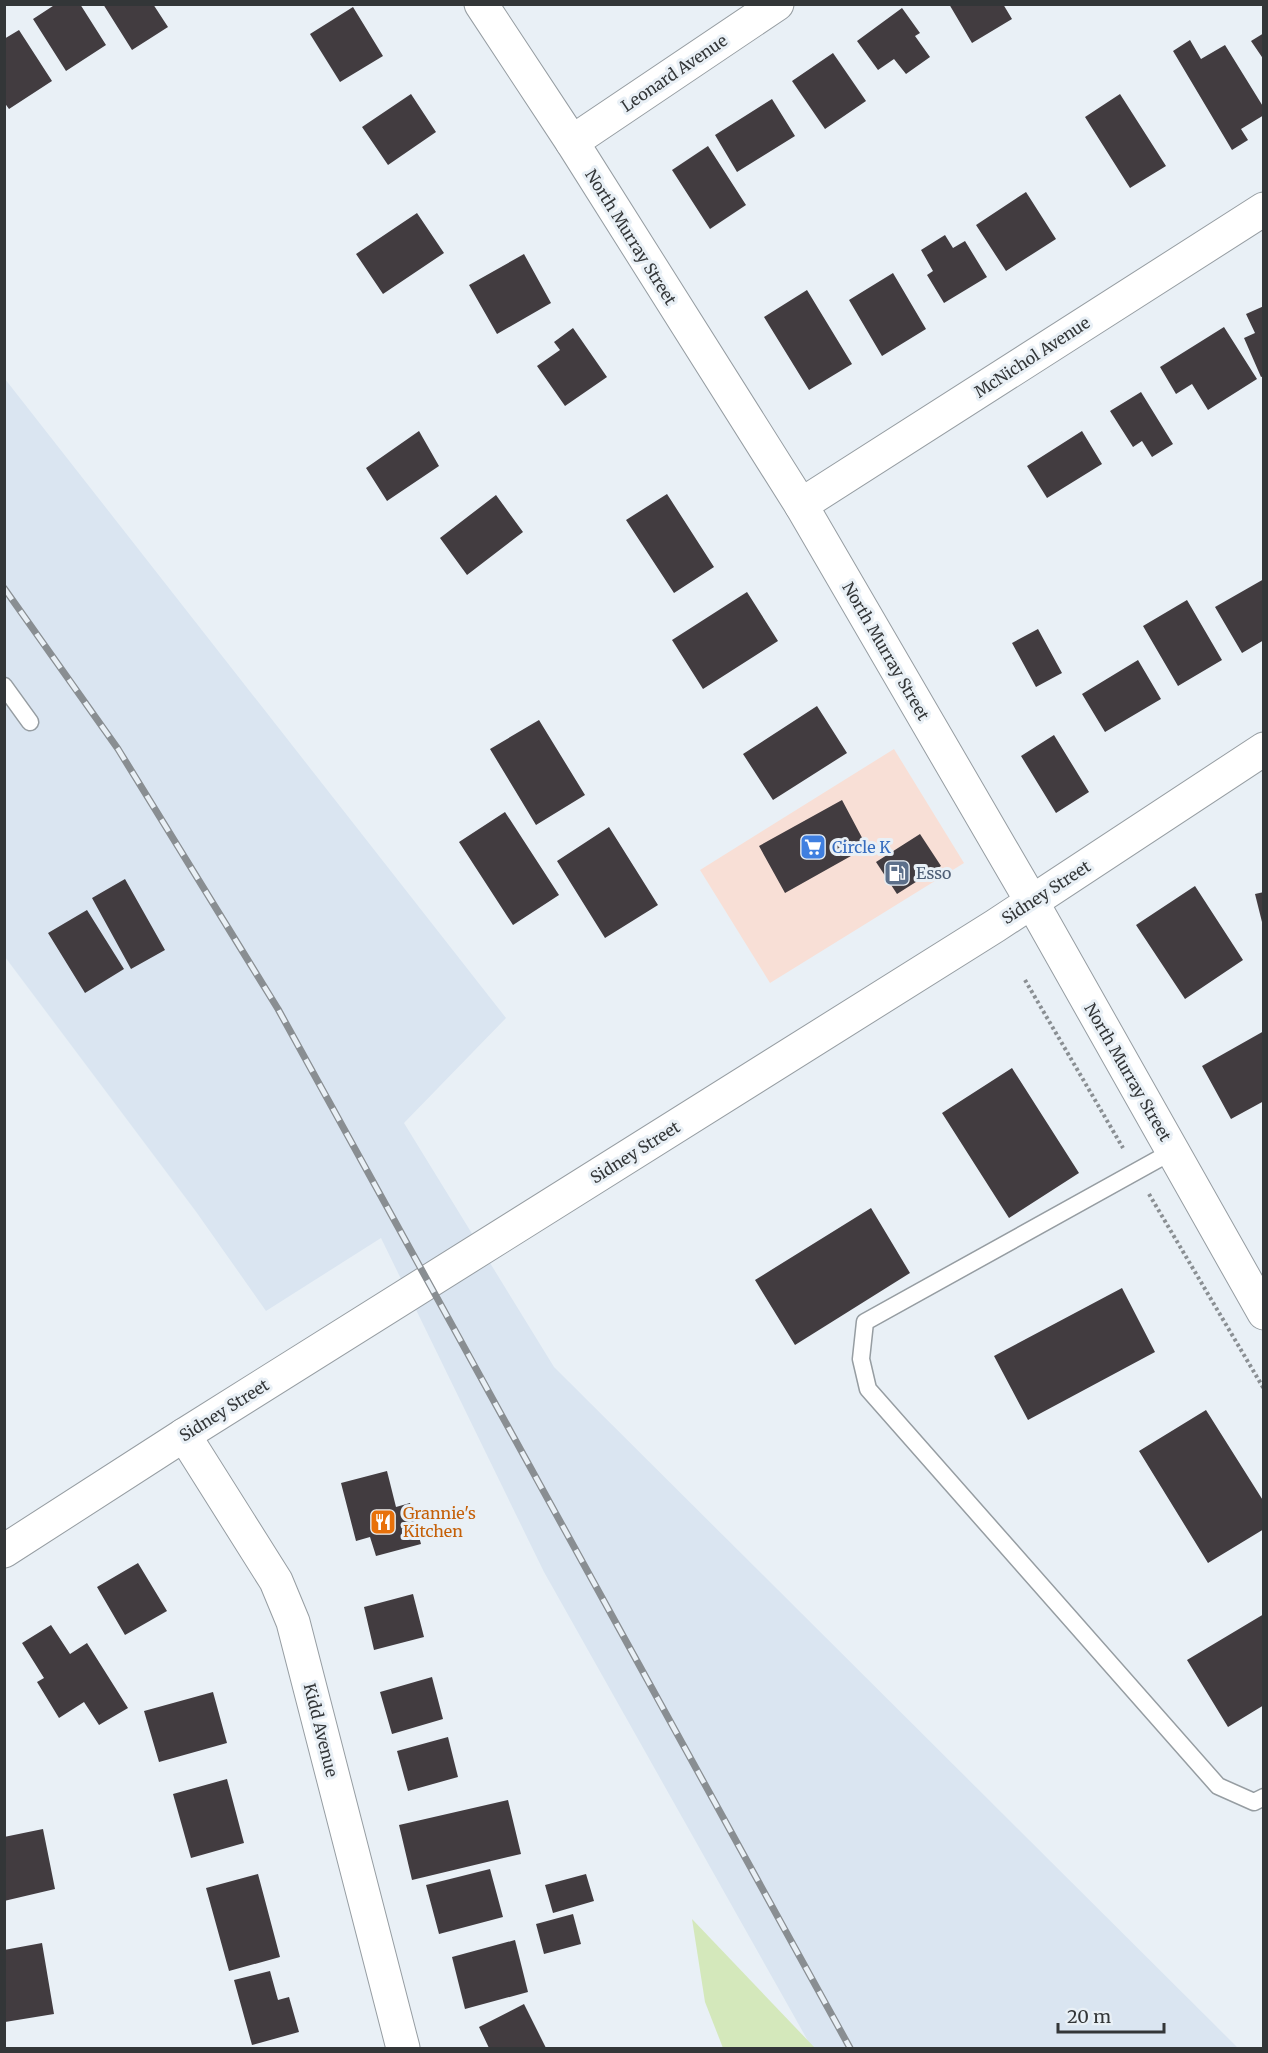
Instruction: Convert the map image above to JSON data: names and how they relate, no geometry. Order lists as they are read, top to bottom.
{
  "streets": {
    "street": [
      "Leonard Avenue",
      "North Murray Street",
      "McNichol Avenue",
      "Sidney Street",
      "Kidd Avenue"
    ]
  },
  "crossings": [
    ["Leonard Avenue", "North Murray Street"],
    ["North Murray Street", "McNichol Avenue"],
    ["North Murray Street", "Sidney Street"],
    ["Sidney Street", "Kidd Avenue"]
  ],
  "places": {
    "supermarket": ["Circle K"],
    "fuel station": ["Esso"],
    "restaurant": ["Grannie's Kitchen"]
  },
  "scale_bar": "20 m"
}
